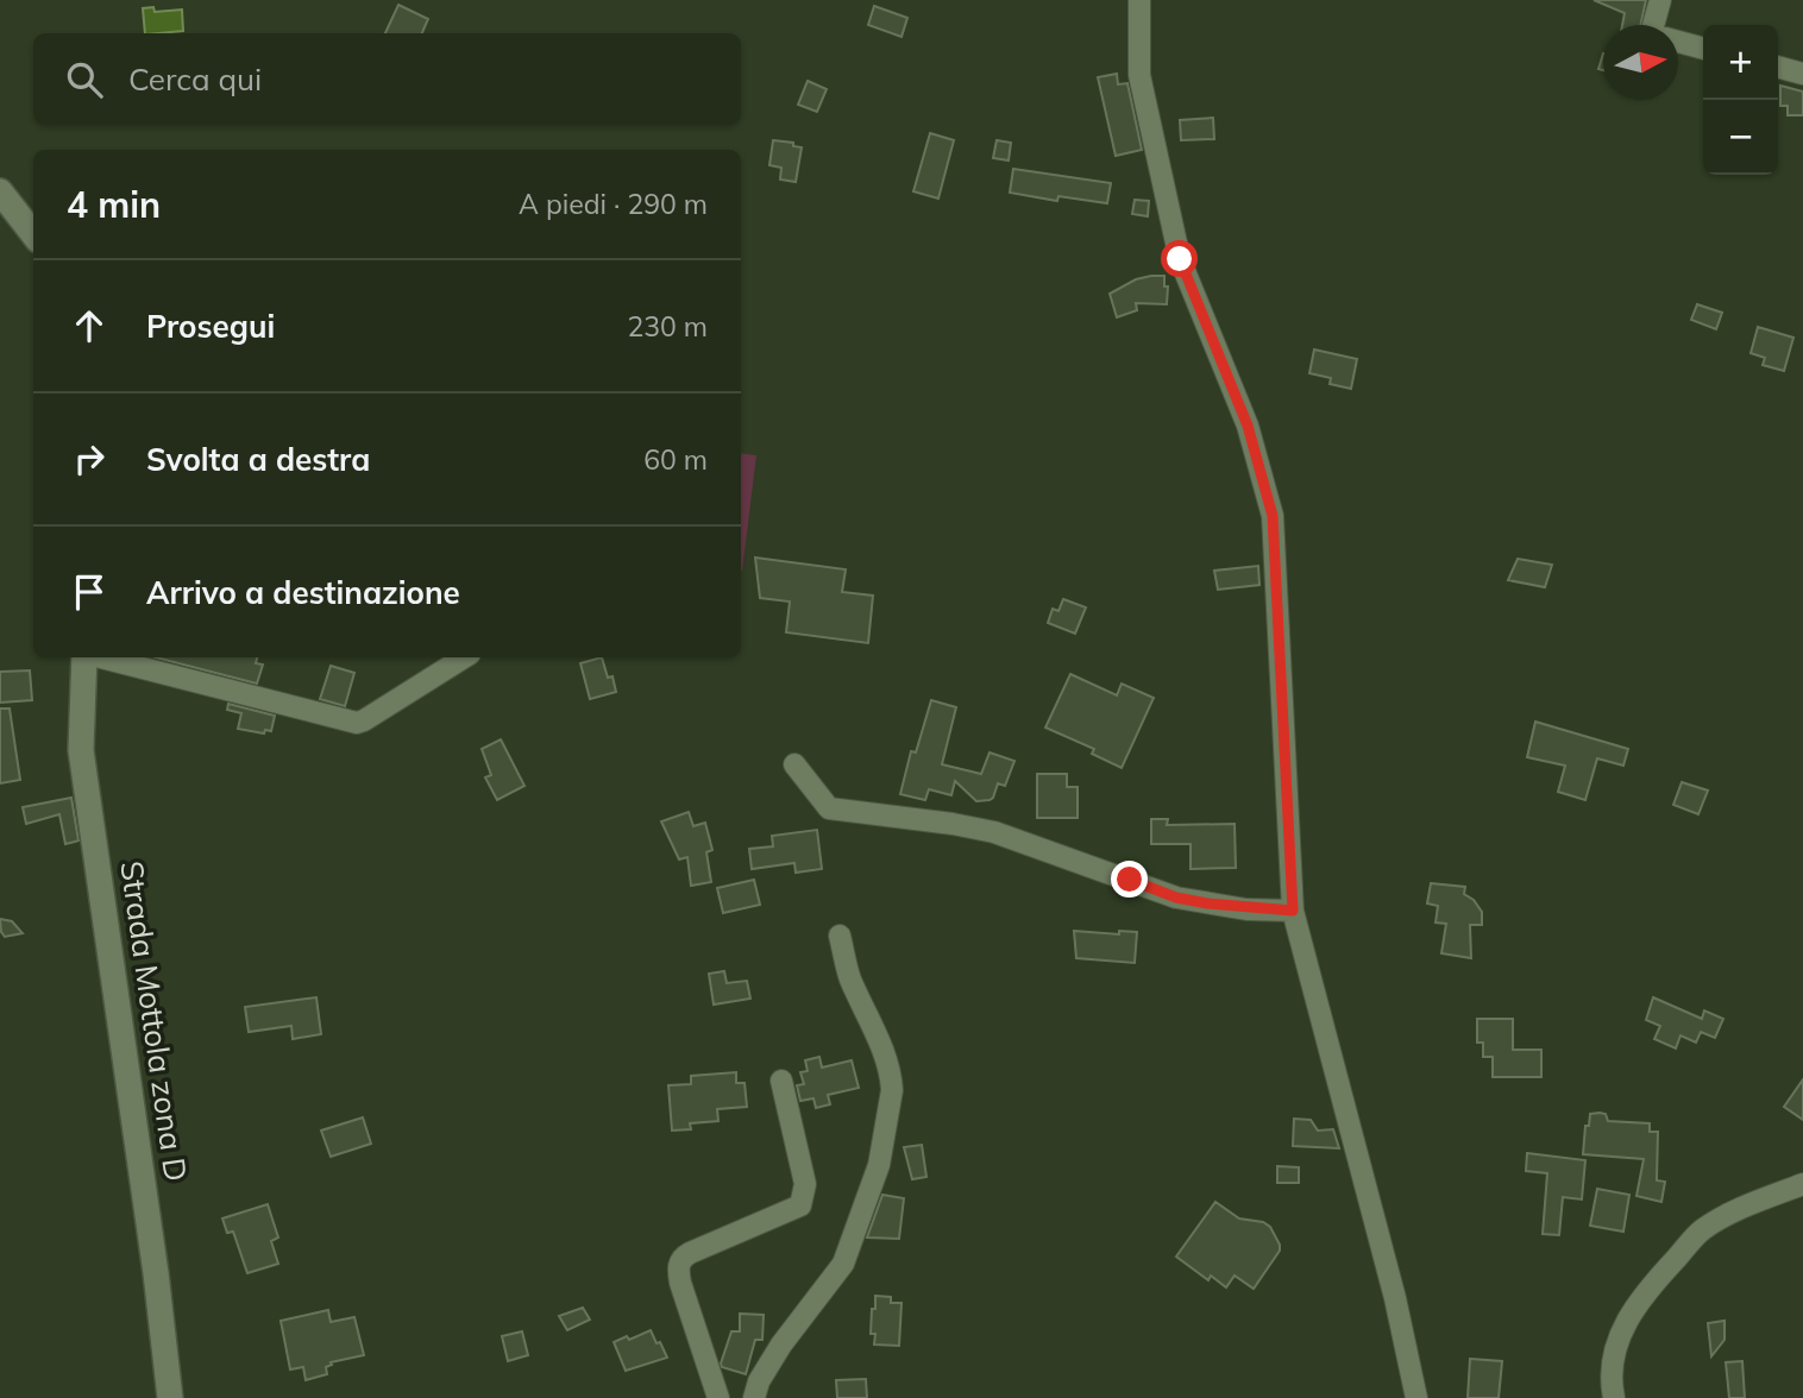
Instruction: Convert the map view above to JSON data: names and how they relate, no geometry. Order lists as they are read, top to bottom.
{
  "streets": {
    "main road": ["Strada Mottola zona D"]
  },
  "north": "right",
  "page": {
    "map_buttons": ["+", "−"],
    "search": "Cerca qui",
    "heading": ["4 min", "A piedi · 290 m"],
    "list": [
      ["Prosegui", "230 m"],
      ["Svolta a destra", "60 m"],
      "Arrivo a destinazione"
    ]
  }
}
